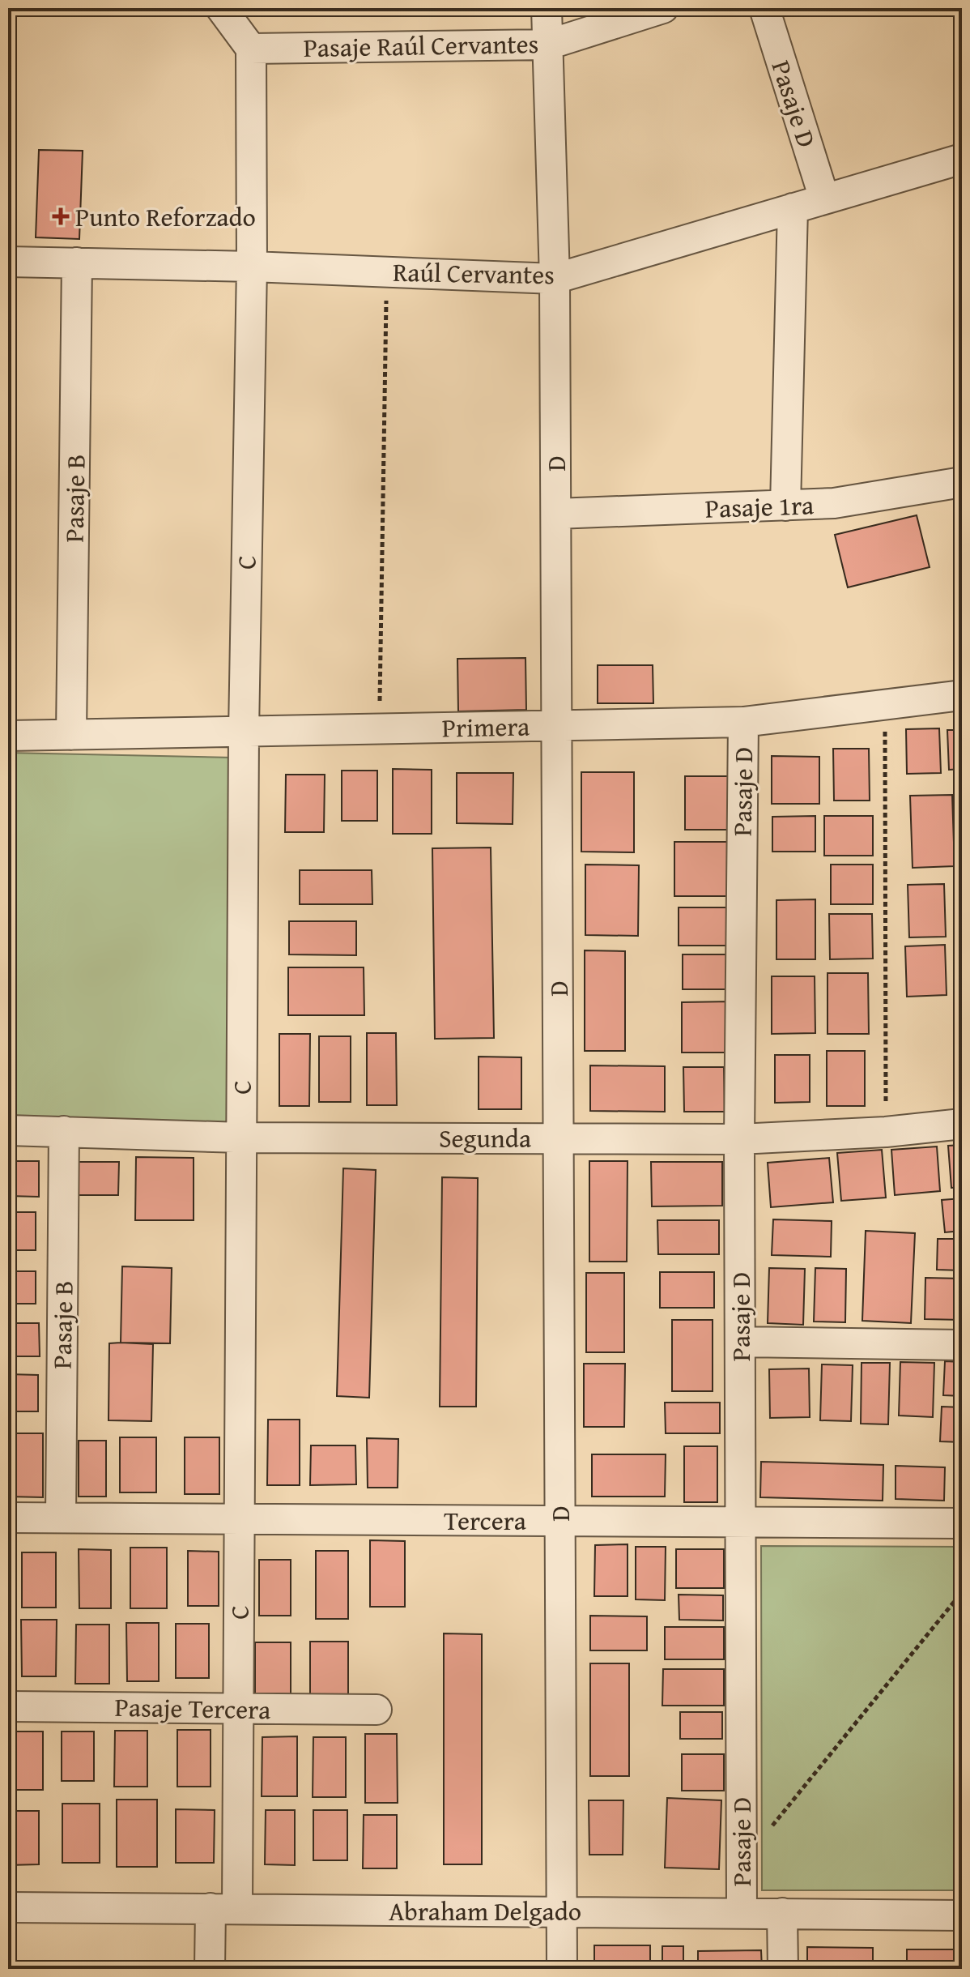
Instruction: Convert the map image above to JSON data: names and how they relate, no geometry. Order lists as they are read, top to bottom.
{
  "streets": {
    "street": [
      "Pasaje Raúl Cervantes",
      "Pasaje D",
      "Raúl Cervantes",
      "D",
      "Pasaje B",
      "Pasaje 1ra",
      "C",
      "Primera",
      "Segunda",
      "Tercera",
      "Pasaje Tercera",
      "Abraham Delgado"
    ]
  },
  "crossings": [
    ["Pasaje Raúl Cervantes", "D"],
    ["Pasaje Raúl Cervantes", "C"],
    ["Pasaje D", "Raúl Cervantes"],
    ["Pasaje D", "Primera"],
    ["Pasaje D", "Segunda"],
    ["Pasaje D", "Tercera"],
    ["Pasaje D", "Abraham Delgado"],
    ["Raúl Cervantes", "D"],
    ["Raúl Cervantes", "Pasaje B"],
    ["Raúl Cervantes", "C"],
    ["D", "Pasaje 1ra"],
    ["D", "Primera"],
    ["D", "Segunda"],
    ["D", "Tercera"],
    ["D", "Abraham Delgado"],
    ["Pasaje B", "Primera"],
    ["Pasaje B", "Segunda"],
    ["Pasaje B", "Tercera"],
    ["C", "Primera"],
    ["C", "Segunda"],
    ["C", "Tercera"],
    ["C", "Pasaje Tercera"],
    ["C", "Abraham Delgado"]
  ],
  "places": {
    "health": ["Punto Reforzado"]
  }
}
